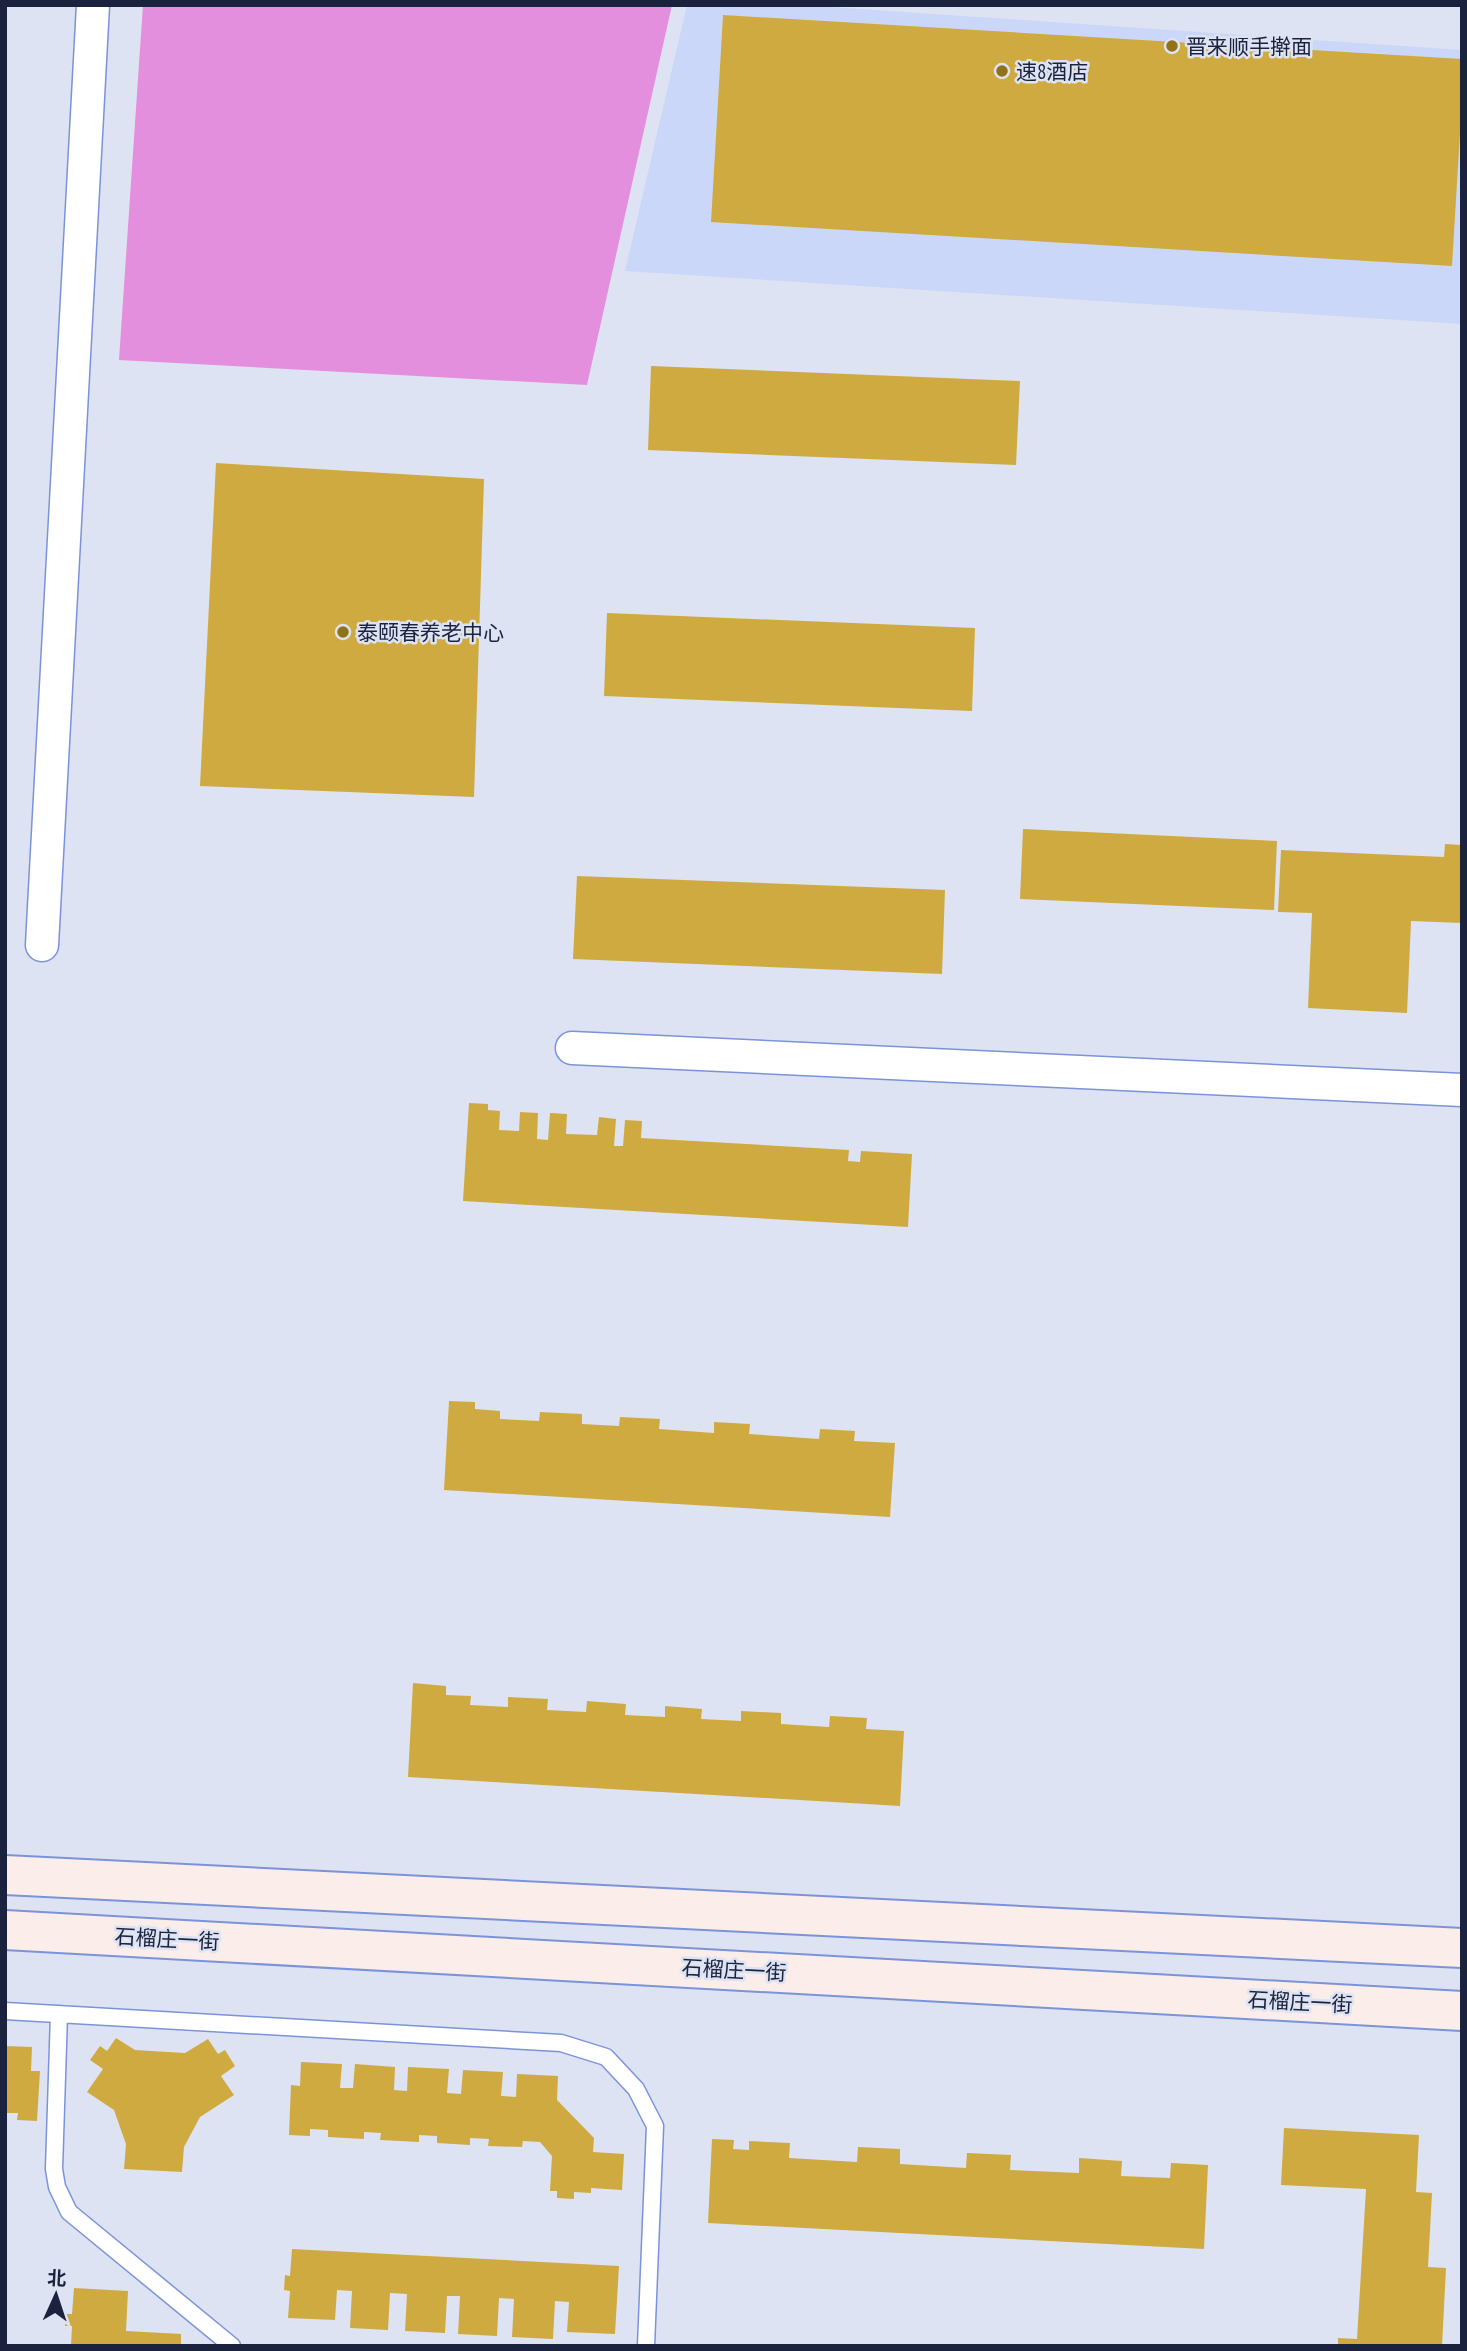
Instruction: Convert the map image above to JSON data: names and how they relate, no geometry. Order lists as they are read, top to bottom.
{
  "streets": {
    "street": ["石榴庄一街"]
  },
  "places": ["晋来顺手擀面", "速8酒店", "泰颐春养老中心"],
  "north": "top"
}
